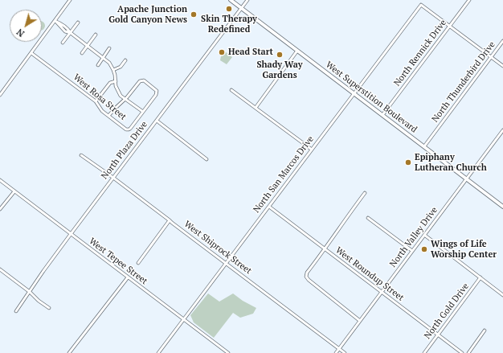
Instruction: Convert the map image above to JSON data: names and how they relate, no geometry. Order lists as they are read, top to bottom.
{
  "streets": {
    "main road": ["West Superstition Boulevard"],
    "street": [
      "North Rennick Drive",
      "North Thunderbird Drive",
      "West Rosa Street",
      "North Plaza Drive",
      "North San Marcos Drive",
      "North Valley Drive",
      "West Shiprock Street",
      "West Tepee Street",
      "West Roundup Street",
      "North Gold Drive"
    ]
  },
  "crossings": [
    ["North Rennick Drive", "West Superstition Boulevard"],
    ["North Rennick Drive", "North San Marcos Drive"],
    ["North Thunderbird Drive", "West Superstition Boulevard"],
    ["West Superstition Boulevard", "North Plaza Drive"],
    ["West Superstition Boulevard", "North San Marcos Drive"],
    ["West Superstition Boulevard", "North Valley Drive"],
    ["North Plaza Drive", "West Shiprock Street"],
    ["North Plaza Drive", "West Tepee Street"],
    ["North San Marcos Drive", "West Shiprock Street"],
    ["North San Marcos Drive", "West Tepee Street"],
    ["North San Marcos Drive", "West Roundup Street"],
    ["North Valley Drive", "West Shiprock Street"],
    ["North Valley Drive", "West Roundup Street"],
    ["West Roundup Street", "North Gold Drive"]
  ],
  "places": [
    "Skin Therapy Redefined",
    "Apache Junction Gold Canyon News",
    "Head Start",
    "Shady Way Gardens",
    "Epiphany Lutheran Church",
    "Wings of Life Worship Center"
  ],
  "north": "bottom left"
}
